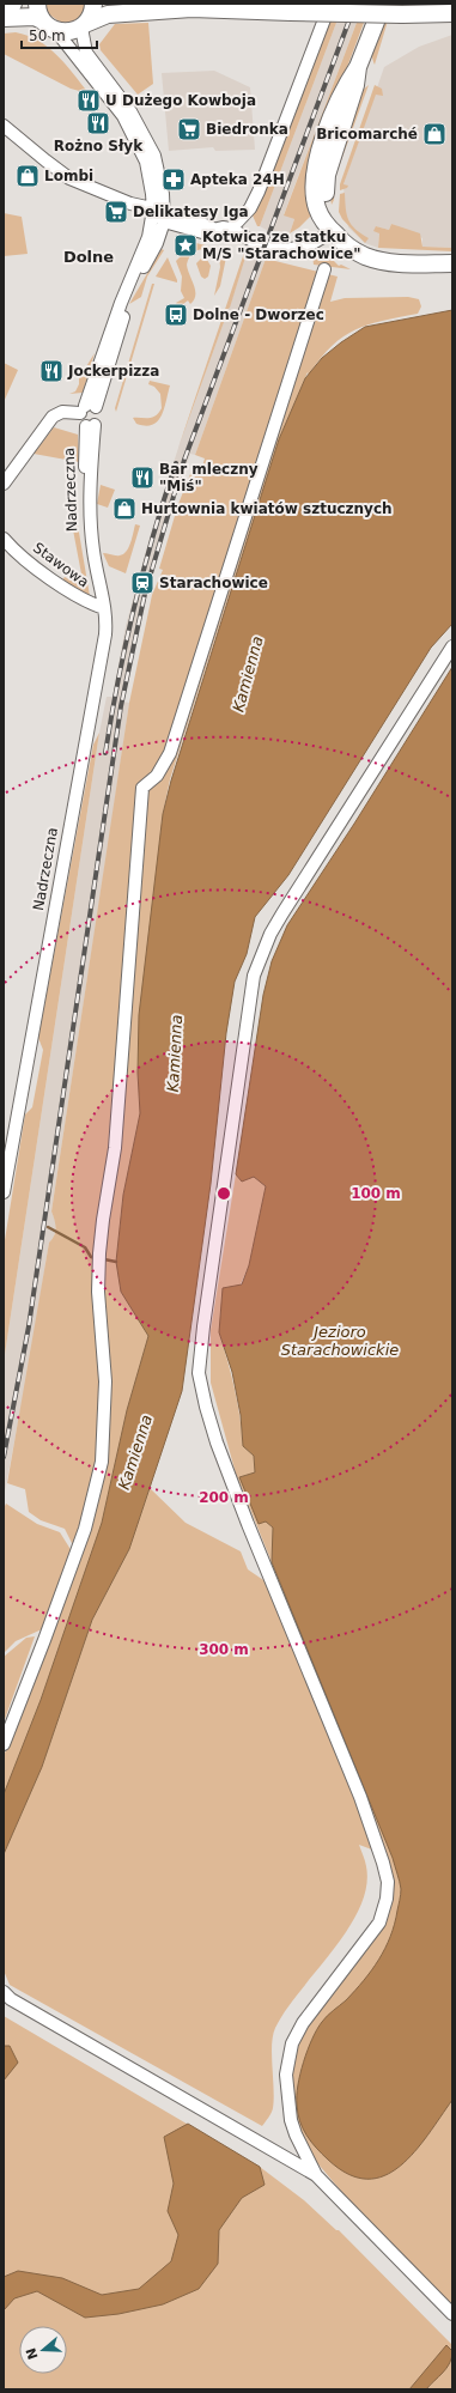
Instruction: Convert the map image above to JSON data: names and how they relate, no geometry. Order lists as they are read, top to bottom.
{
  "streets": {
    "street": ["Nadrzeczna", "Stawowa"]
  },
  "crossings": [
    ["Nadrzeczna", "Stawowa"]
  ],
  "districts": ["Dolne"],
  "water": ["Kamienna", "Jezioro Starachowickie"],
  "places": {
    "restaurant": [
      "U Dużego Kowboja",
      "Rożno Słyk",
      "Jockerpizza",
      "Bar mleczny \"Miś\""
    ],
    "supermarket": ["Biedronka", "Delikatesy Iga"],
    "shop": ["Bricomarché", "Lombi", "Hurtownia kwiatów sztucznych"],
    "pharmacy": ["Apteka 24H"],
    "place": ["Kotwica ze statku M/S \"Starachowice\""],
    "bus stop": ["Dolne - Dworzec"],
    "station": ["Starachowice"]
  },
  "scale_bar": "50 m",
  "north": "left",
  "rings": ["100 m", "200 m", "300 m"]
}
